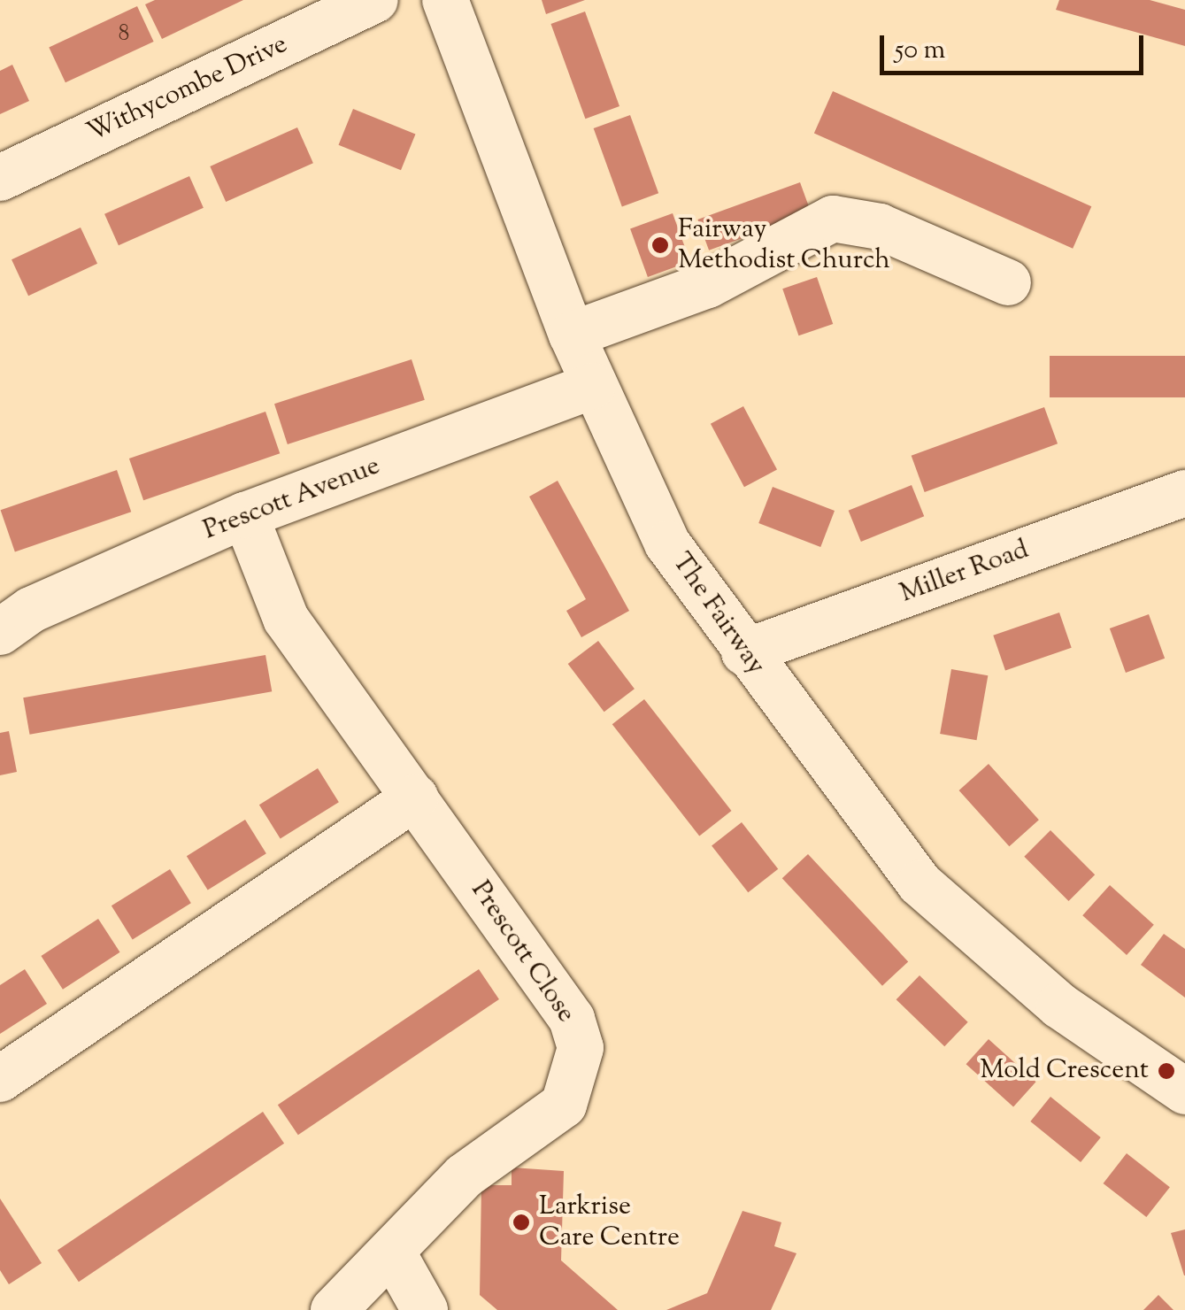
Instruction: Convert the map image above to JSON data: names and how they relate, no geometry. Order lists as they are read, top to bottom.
{
  "streets": {
    "street": [
      "Withycombe Drive",
      "Prescott Avenue",
      "Miller Road",
      "The Fairway",
      "Prescott Close"
    ]
  },
  "crossings": [
    ["Prescott Avenue", "The Fairway"],
    ["Prescott Avenue", "Prescott Close"],
    ["Miller Road", "The Fairway"]
  ],
  "places": ["Fairway Methodist Church", "Mold Crescent", "Larkrise Care Centre"],
  "house_numbers": ["8"],
  "scale_bar": "50 m"
}
